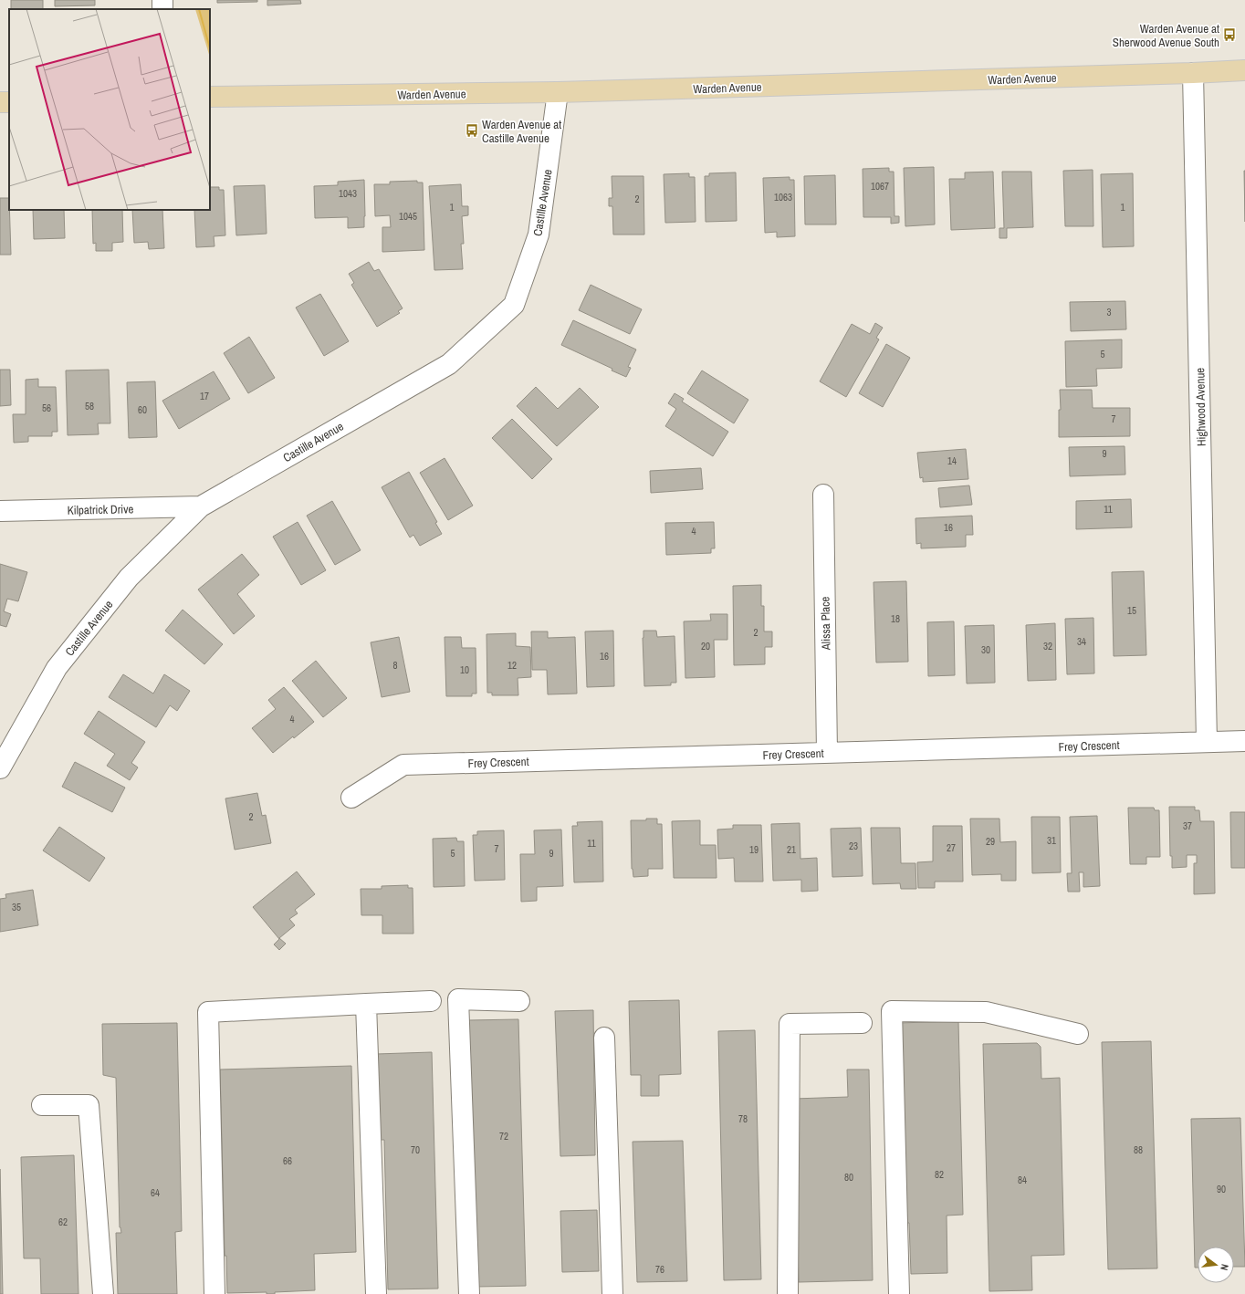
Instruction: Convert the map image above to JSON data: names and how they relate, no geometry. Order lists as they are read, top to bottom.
{
  "streets": {
    "main road": ["Warden Avenue"],
    "street": [
      "Castille Avenue",
      "Highwood Avenue",
      "Kilpatrick Drive",
      "Alissa Place",
      "Frey Crescent"
    ]
  },
  "crossings": [
    ["Warden Avenue", "Castille Avenue"],
    ["Warden Avenue", "Highwood Avenue"],
    ["Castille Avenue", "Kilpatrick Drive"],
    ["Highwood Avenue", "Frey Crescent"],
    ["Alissa Place", "Frey Crescent"]
  ],
  "places": {
    "bus stop": ["Warden Avenue at Sherwood Avenue South", "Warden Avenue at Castille Avenue"]
  },
  "house_numbers": [
    "1067",
    "1043",
    "1063",
    "2",
    "1",
    "1",
    "1045",
    "3",
    "5",
    "17",
    "58",
    "56",
    "60",
    "7",
    "9",
    "14",
    "11",
    "16",
    "4",
    "15",
    "18",
    "2",
    "34",
    "20",
    "32",
    "30",
    "16",
    "8",
    "12",
    "10",
    "4",
    "2",
    "37",
    "31",
    "29",
    "11",
    "23",
    "27",
    "7",
    "19",
    "21",
    "5",
    "9",
    "35",
    "78",
    "72",
    "70",
    "88",
    "66",
    "82",
    "80",
    "84",
    "90",
    "64",
    "62",
    "76"
  ],
  "north": "right"
}
